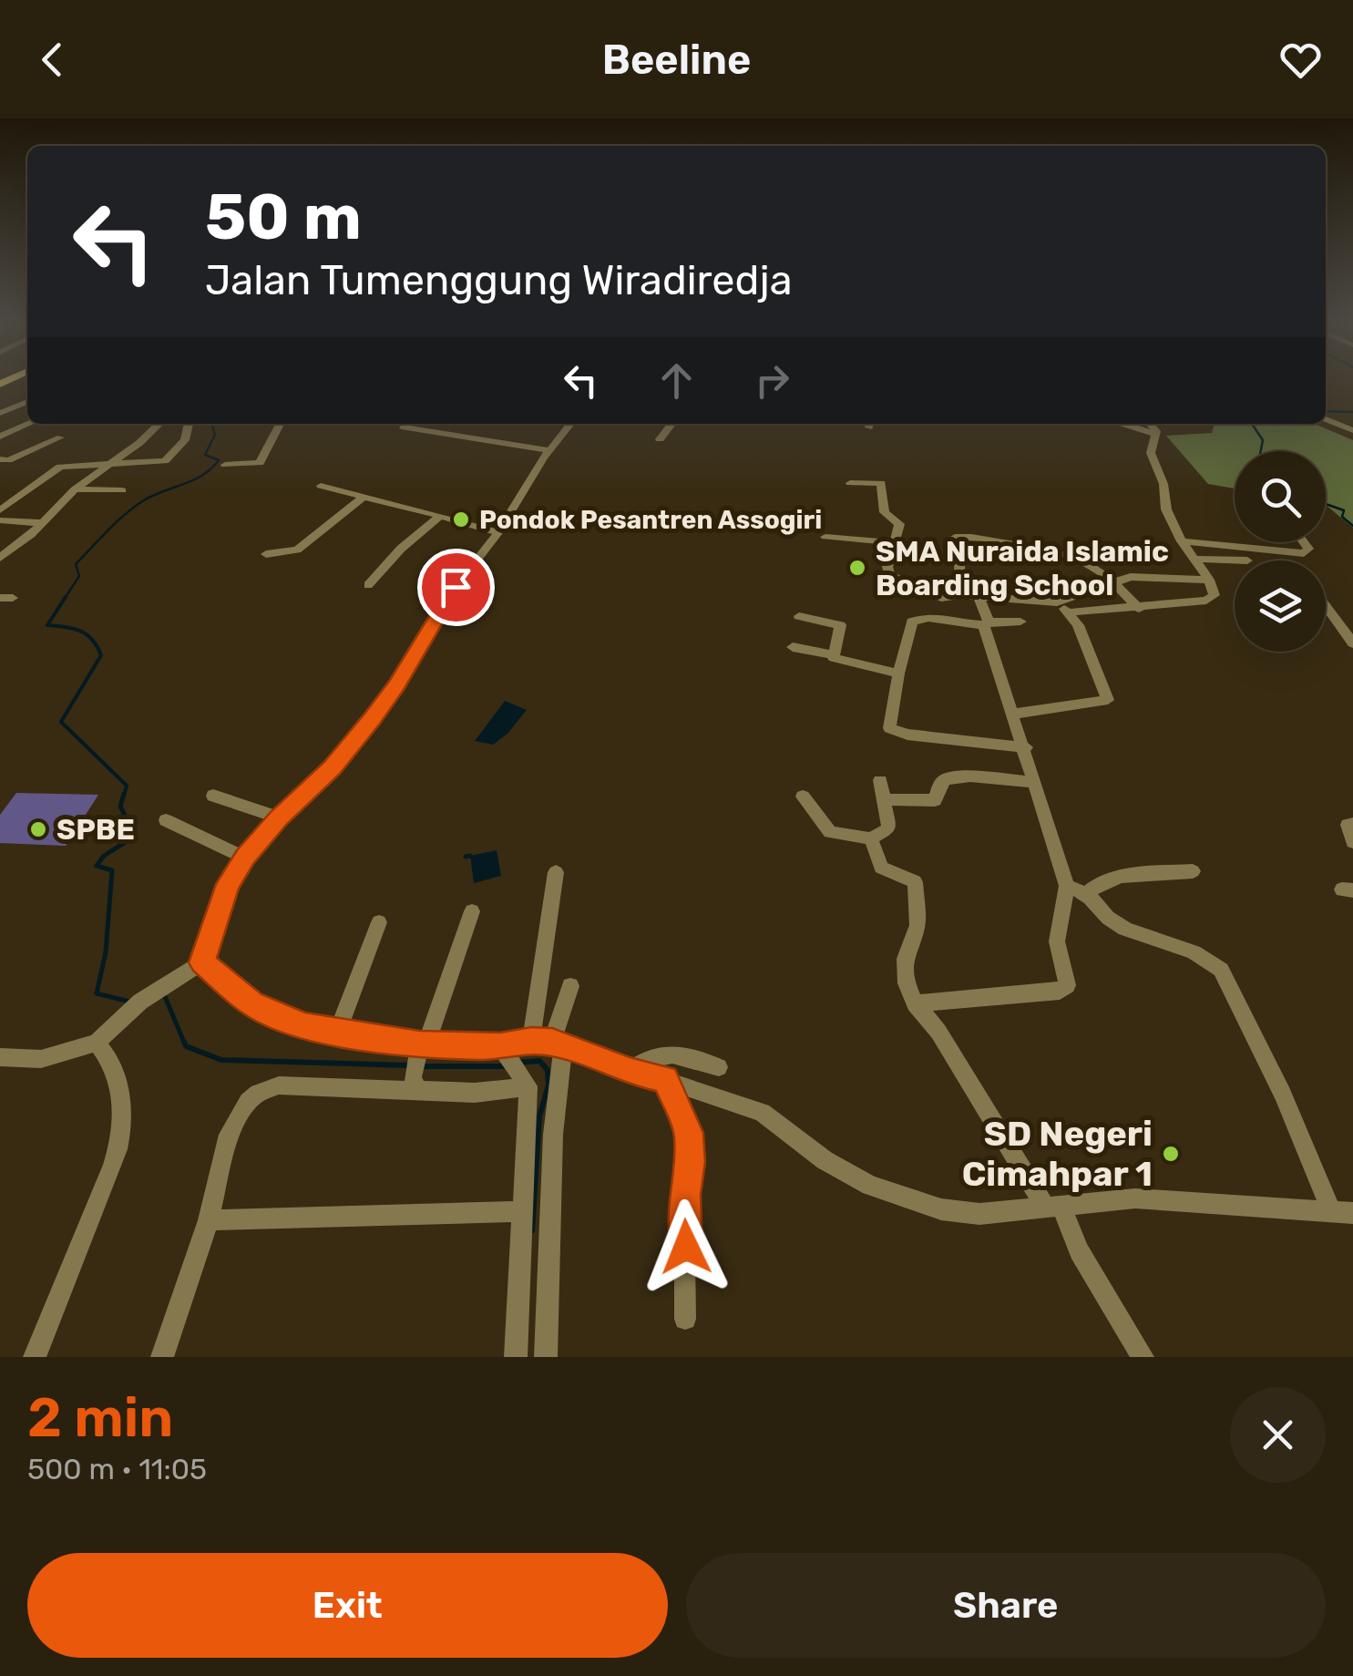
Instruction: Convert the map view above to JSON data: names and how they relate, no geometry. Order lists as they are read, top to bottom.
{
  "places": [
    "Pondok Pesantren Assogiri",
    "SMA Nuraida Islamic Boarding School",
    "SPBE",
    "SD Negeri Cimahpar 1"
  ],
  "page": {
    "header": "Beeline",
    "turn": ["50 m", "Jalan Tumenggung Wiradiredja"],
    "heading": ["2 min", "500 m · 11:05"],
    "buttons": ["Exit", "Share"]
  }
}
